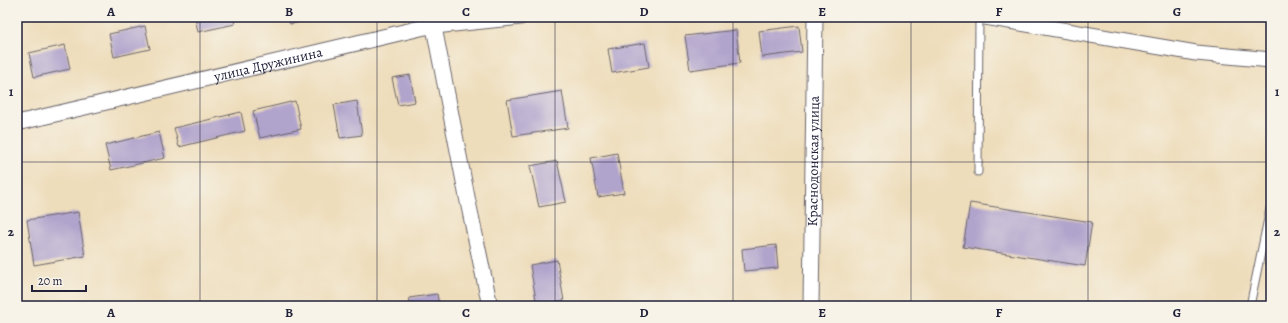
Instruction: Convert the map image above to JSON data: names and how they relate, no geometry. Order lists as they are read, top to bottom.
{
  "streets": {
    "street": ["улица Дружинина", "Краснодонская улица"]
  },
  "scale_bar": "20 m",
  "grid": {
    "columns": [
      "A",
      "B",
      "C",
      "D",
      "E",
      "F",
      "G"
    ],
    "rows": ["1", "2"]
  }
}
